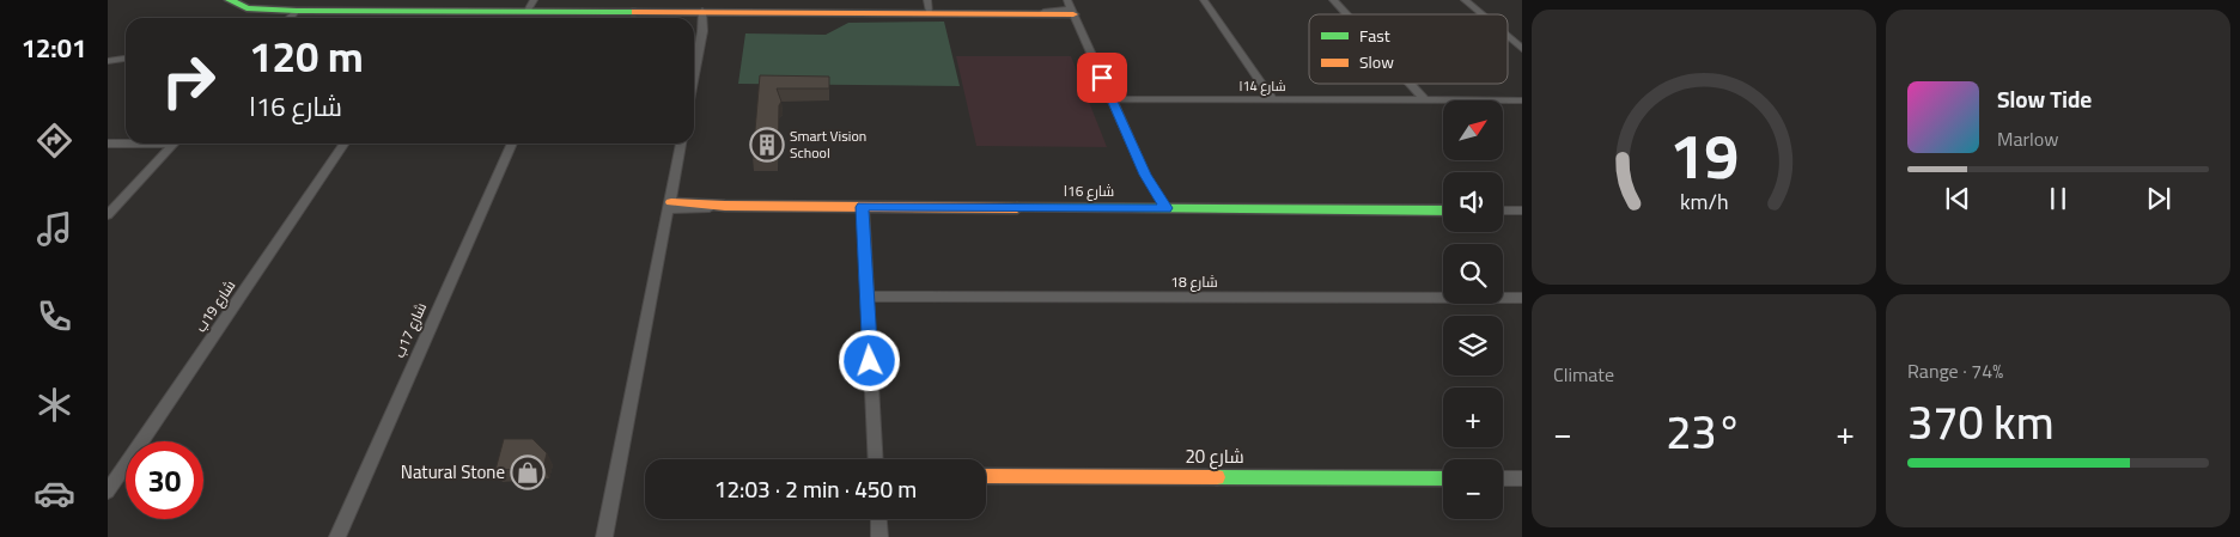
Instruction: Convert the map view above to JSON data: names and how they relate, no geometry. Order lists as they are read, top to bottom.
{
  "streets": {
    "street": [
      "شارع 14ا",
      "شارع 16ا",
      "شارع 18",
      "شارع 19ب",
      "شارع 17ب",
      "شارع 20"
    ]
  },
  "places": {
    "building": ["Smart Vision School"],
    "shop": ["Natural Stone"]
  },
  "legend": ["Fast", "Slow"],
  "north": "top right",
  "page": {
    "tabs": "12:01",
    "turn": ["120 m", "شارع 16ا"],
    "song": ["Slow Tide", "Marlow"],
    "map_buttons": ["+", "−"],
    "tile": [
      "Climate",
      ["Range · 74%", "370 km"]
    ],
    "heat": ["−", "23°", "+"],
    "limit": "30",
    "trip": "12:03 · 2 min · 450 m",
    "gauge": ["19", "km/h"]
  }
}
